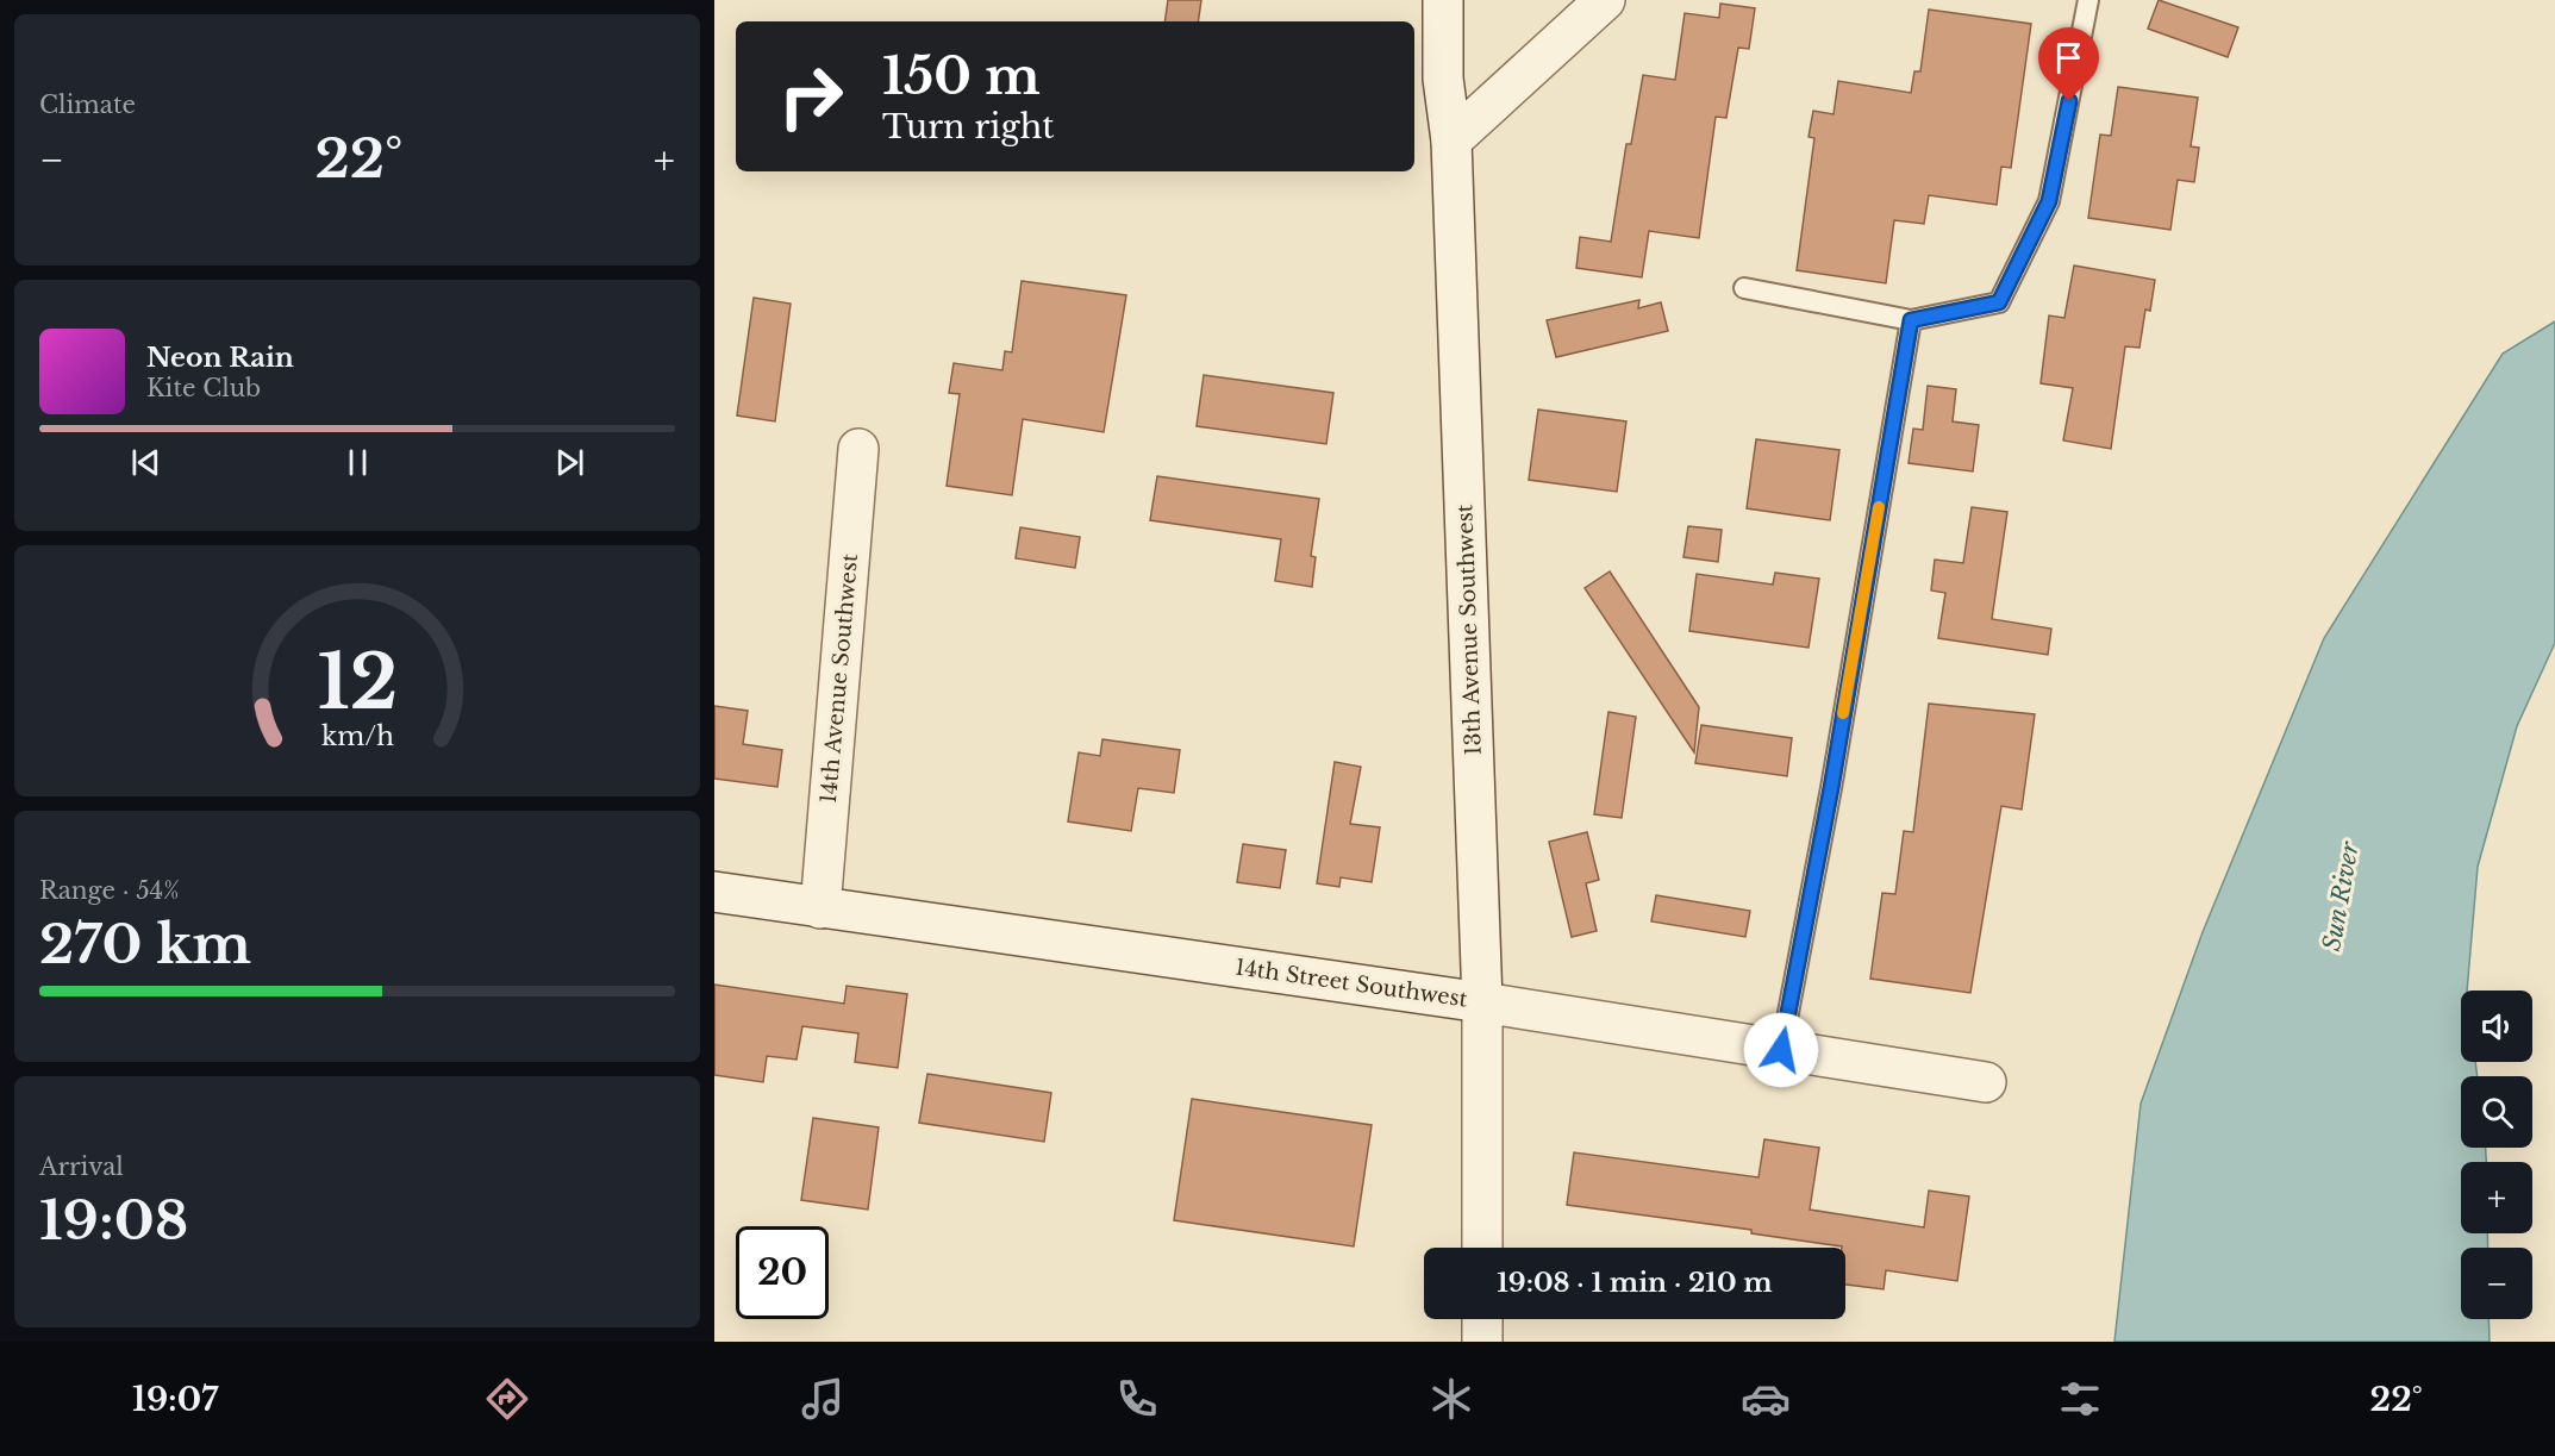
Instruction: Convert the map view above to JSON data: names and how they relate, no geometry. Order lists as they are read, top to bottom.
{
  "streets": {
    "street": ["13th Avenue Southwest", "14th Avenue Southwest", "14th Street Southwest"]
  },
  "crossings": [
    ["13th Avenue Southwest", "14th Street Southwest"],
    ["14th Avenue Southwest", "14th Street Southwest"]
  ],
  "water": ["Sun River"],
  "page": {
    "tile": [
      "Climate",
      ["Range · 54%", "270 km"],
      ["Arrival", "19:08"]
    ],
    "turn": ["150 m", "Turn right"],
    "heat": ["−", "22°", "+"],
    "song": ["Neon Rain", "Kite Club"],
    "map_buttons": ["+", "−"],
    "limit": "20",
    "trip": "19:08 · 1 min · 210 m",
    "tabs": ["19:07", "22°"],
    "gauge": ["12", "km/h"]
  }
}
